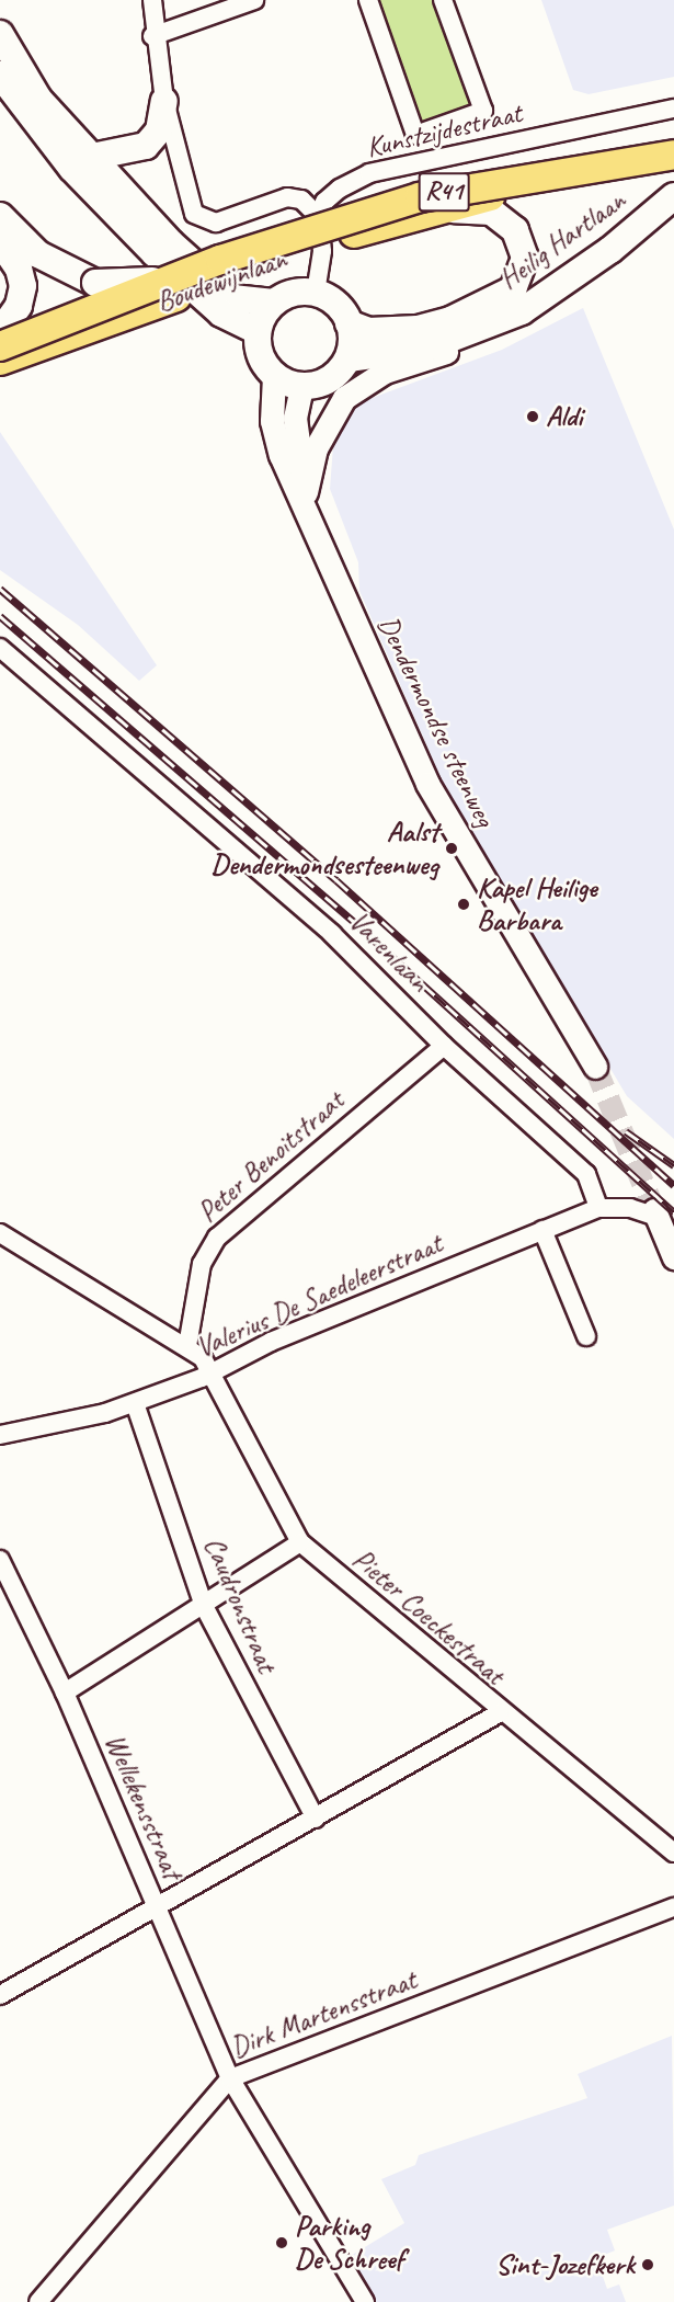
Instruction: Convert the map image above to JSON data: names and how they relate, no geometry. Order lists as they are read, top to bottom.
{
  "streets": {
    "main road": ["R41", "Heilig Hartlaan", "Boudewijnlaan"],
    "street": [
      "Kunstzijdestraat",
      "Dendermondse steenweg",
      "Varenlaan",
      "Peter Benoitstraat",
      "Valerius De Saedeleerstraat",
      "Caudronstraat",
      "Pieter Coeckestraat",
      "Wellekensstraat",
      "Dirk Martensstraat"
    ]
  },
  "crossings": [
    ["Heilig Hartlaan", "Boudewijnlaan"],
    ["Heilig Hartlaan", "Dendermondse steenweg"],
    ["Boudewijnlaan", "Dendermondse steenweg"],
    ["Varenlaan", "Peter Benoitstraat"],
    ["Varenlaan", "Valerius De Saedeleerstraat"],
    ["Valerius De Saedeleerstraat", "Caudronstraat"],
    ["Valerius De Saedeleerstraat", "Pieter Coeckestraat"],
    ["Wellekensstraat", "Dirk Martensstraat"]
  ],
  "places": [
    "Aldi",
    "Aalst Dendermondsesteenweg",
    "Kapel Heilige Barbara",
    "Parking De Schreef",
    "Sint-Jozefkerk"
  ]
}
